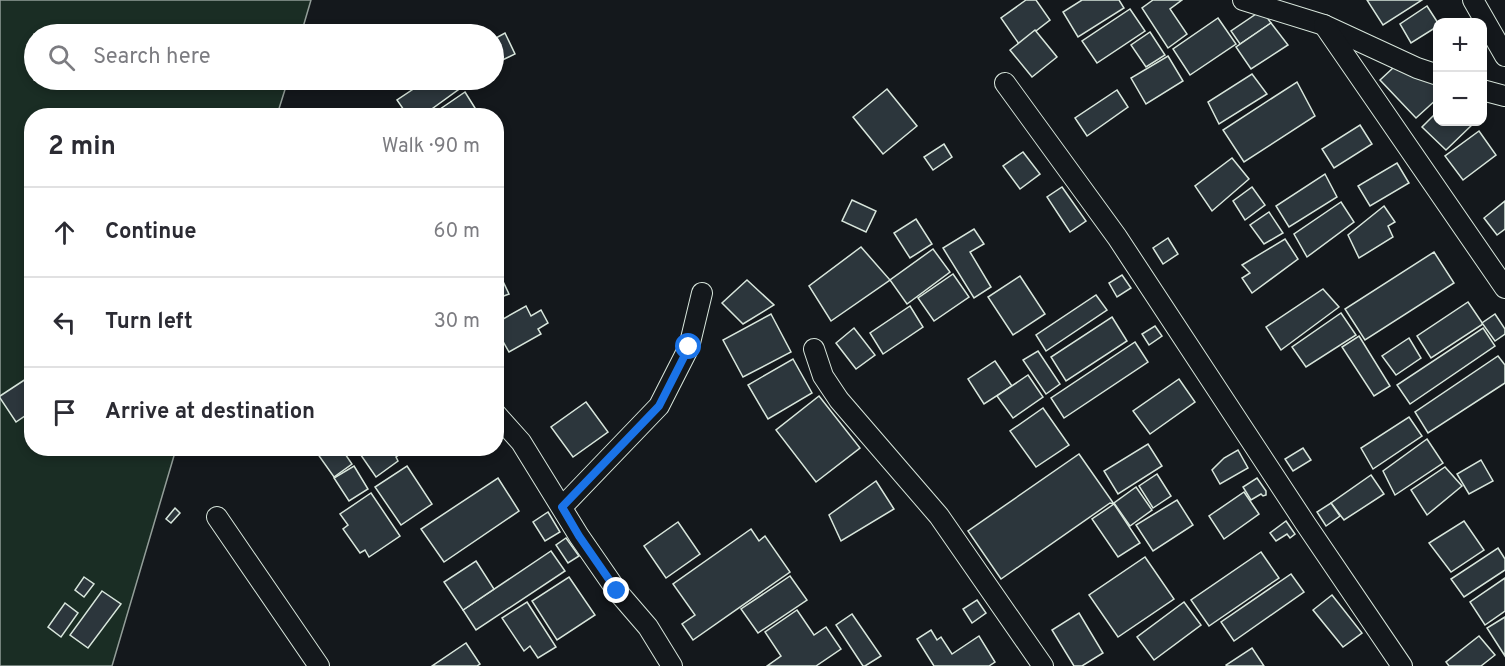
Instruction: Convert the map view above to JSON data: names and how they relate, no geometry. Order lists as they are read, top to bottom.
{
  "page": {
    "map_buttons": ["+", "−"],
    "search": "Search here",
    "heading": ["2 min", "Walk · 90 m"],
    "list": [
      ["Continue", "60 m"],
      ["Turn left", "30 m"],
      "Arrive at destination"
    ]
  }
}
